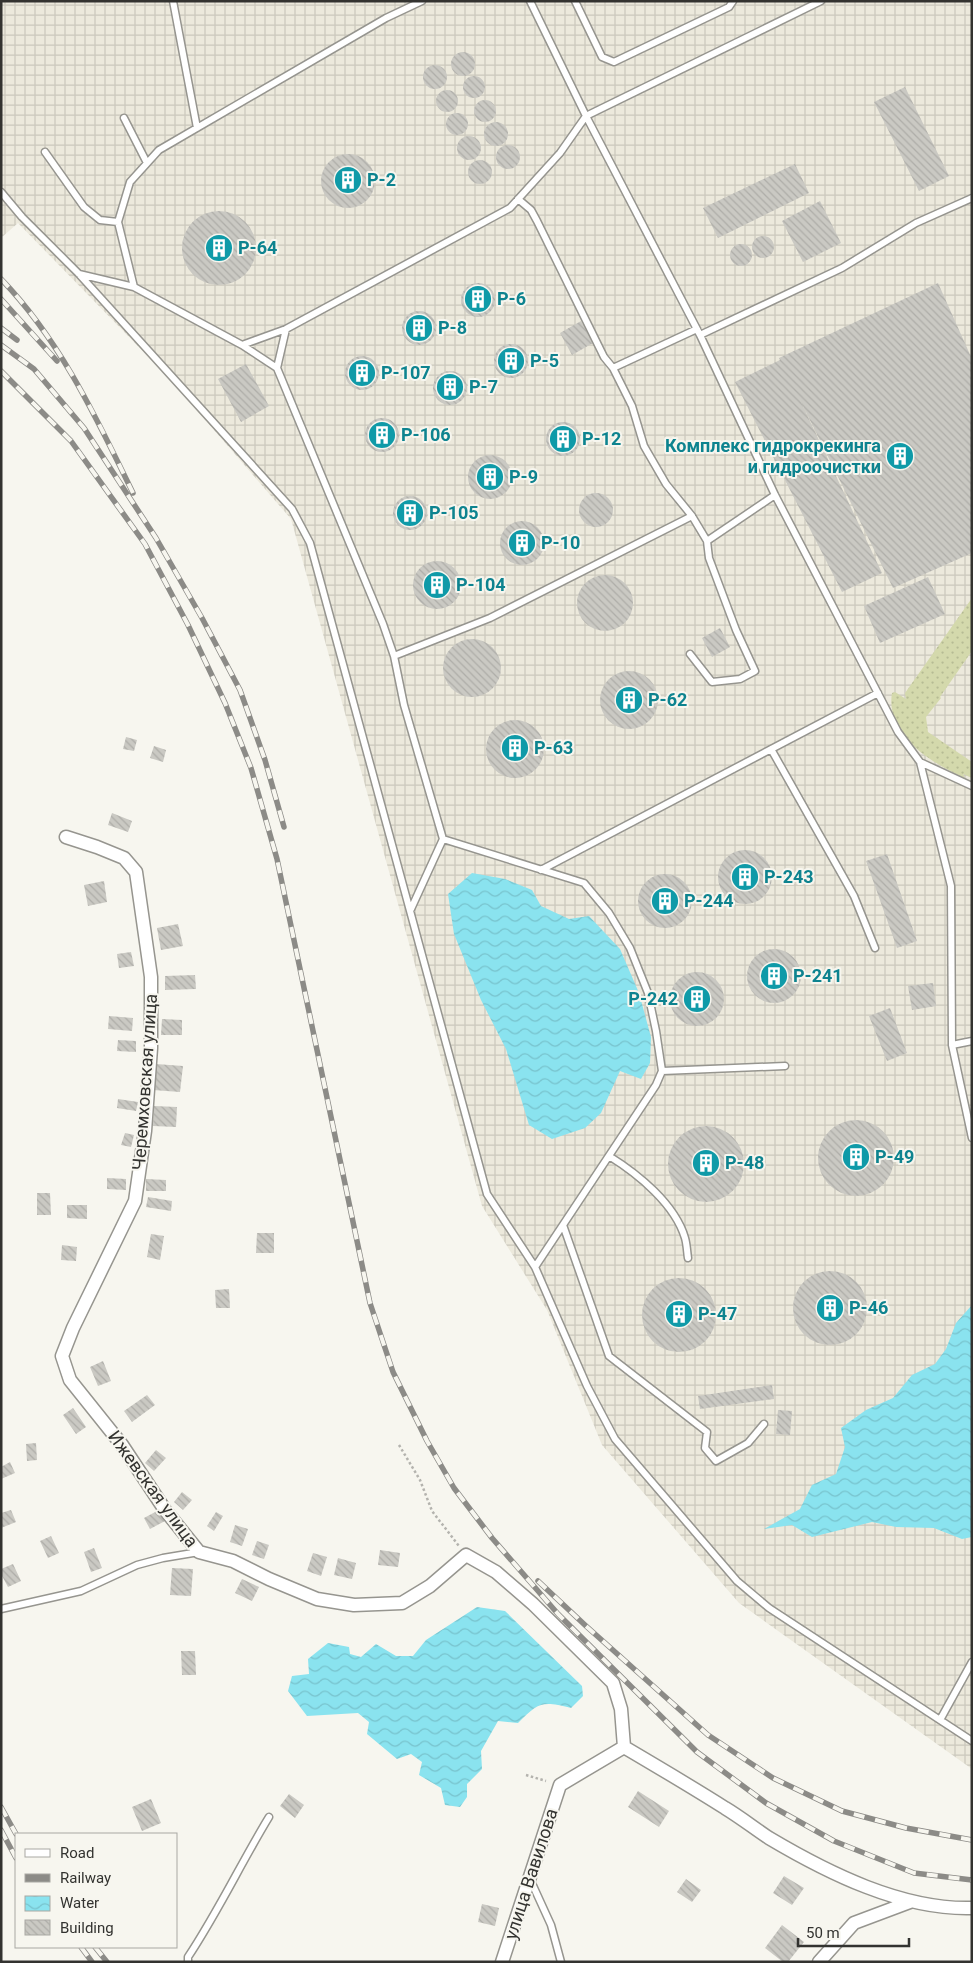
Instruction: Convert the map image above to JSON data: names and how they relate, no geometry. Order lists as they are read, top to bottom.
{
  "streets": {
    "street": ["Черемховская улица", "Ижевская улица", "улица Вавилова"]
  },
  "crossings": [
    ["Черемховская улица", "Ижевская улица"]
  ],
  "places": {
    "building": [
      "Р-2",
      "Р-64",
      "Р-6",
      "Р-8",
      "Р-5",
      "Р-107",
      "Р-7",
      "Р-106",
      "Р-12",
      "Комплекс гидрокрекинга и гидроочистки",
      "Р-9",
      "Р-105",
      "Р-10",
      "Р-104",
      "Р-62",
      "Р-63",
      "Р-243",
      "Р-244",
      "Р-241",
      "Р-242",
      "Р-49",
      "Р-48",
      "Р-46",
      "Р-47"
    ]
  },
  "legend": [
    "Road",
    "Railway",
    "Water",
    "Building"
  ],
  "scale_bar": "50 m"
}
